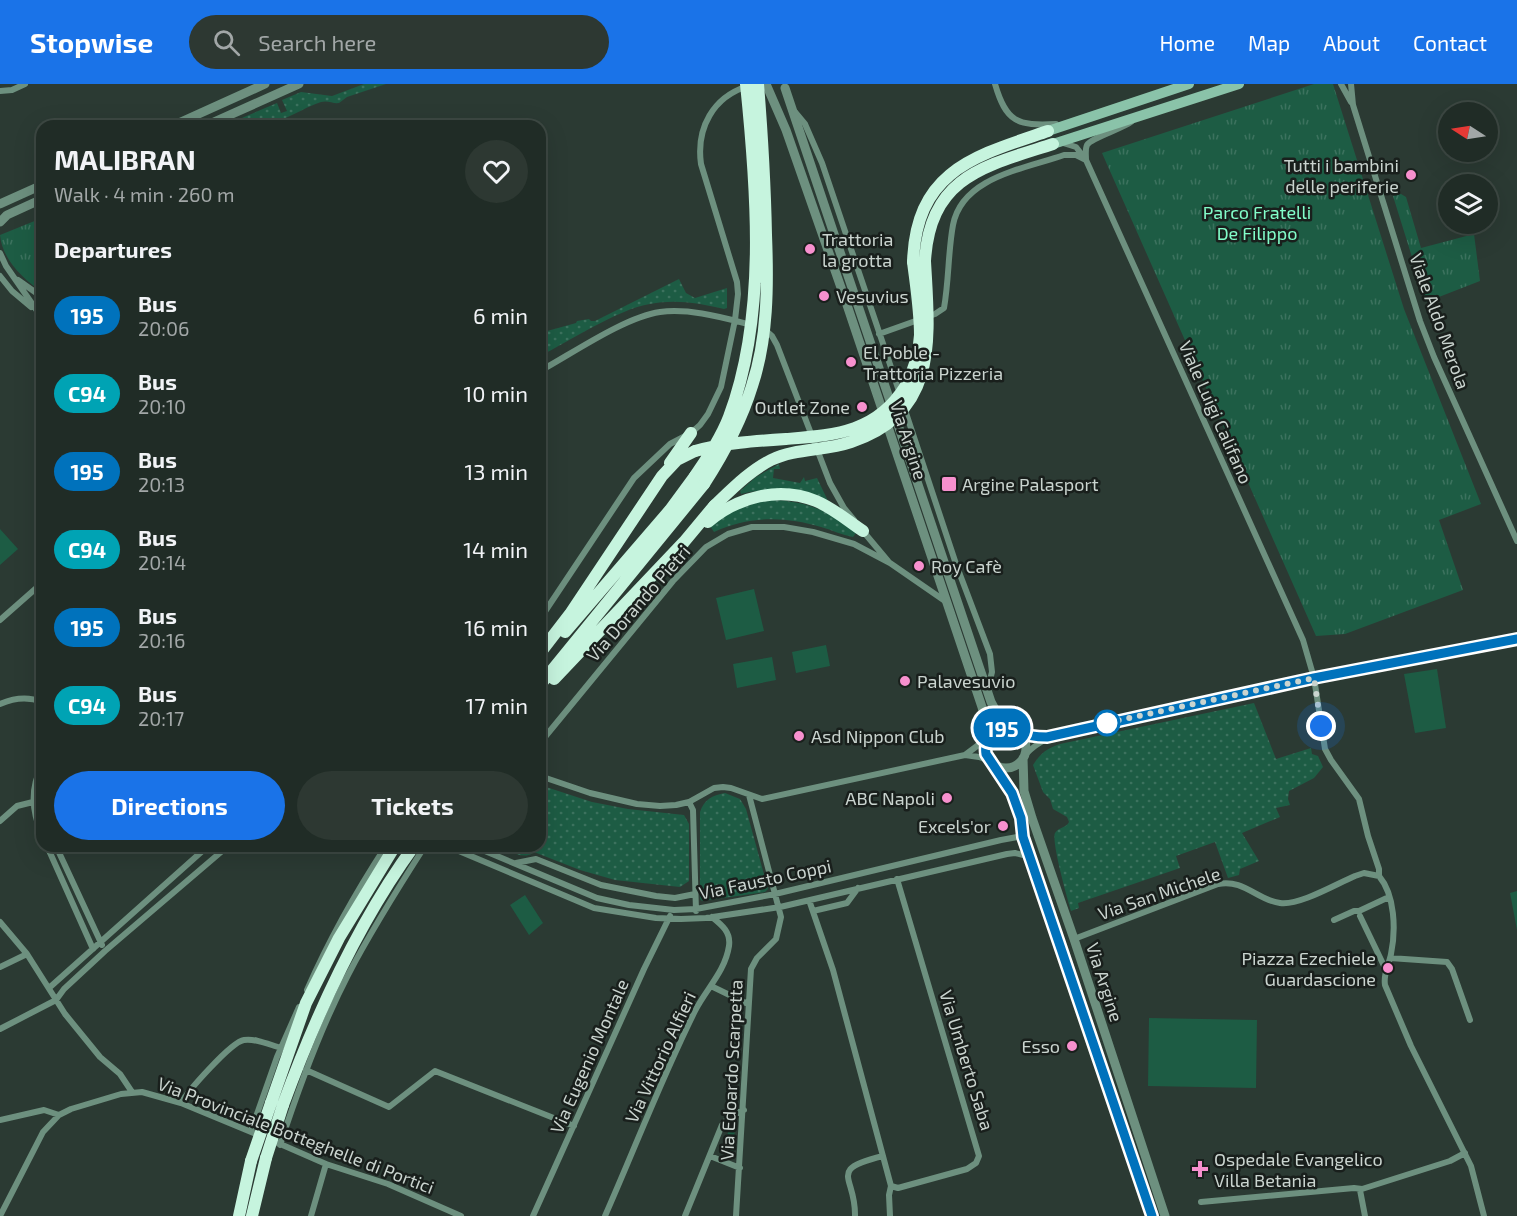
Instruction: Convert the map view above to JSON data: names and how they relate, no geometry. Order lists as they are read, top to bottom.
{
  "streets": {
    "street": [
      "Viale Aldo Merola",
      "Viale Luigi Califano",
      "Via Argine",
      "Via Dorando Pietri",
      "Via Fausto Coppi",
      "Via San Michele",
      "Via Eugenio Montale",
      "Via Vittorio Alfieri",
      "Via Umberto Saba",
      "Via Edoardo Scarpetta",
      "Via Provinciale Botteghelle di Portici"
    ]
  },
  "crossings": [
    ["Viale Luigi Califano", "Via San Michele"],
    ["Via Argine", "Via Dorando Pietri"],
    ["Via Argine", "Via Fausto Coppi"],
    ["Via Argine", "Via San Michele"],
    ["Via Fausto Coppi", "Via Eugenio Montale"],
    ["Via Fausto Coppi", "Via Vittorio Alfieri"],
    ["Via Fausto Coppi", "Via Umberto Saba"],
    ["Via Fausto Coppi", "Via Edoardo Scarpetta"]
  ],
  "parks": ["Parco Fratelli De Filippo"],
  "places": {
    "other": [
      "Tutti i bambini delle periferie",
      "Trattoria la grotta",
      "Vesuvius",
      "El Poble - Trattoria Pizzeria",
      "Outlet Zone",
      "Roy Cafè",
      "Palavesuvio",
      "Asd Nippon Club",
      "ABC Napoli",
      "Excels'or",
      "Piazza Ezechiele Guardascione",
      "Esso"
    ],
    "transit": ["Argine Palasport"],
    "health": ["Ospedale Evangelico Villa Betania"]
  },
  "lines": ["bus line 195"],
  "north": "left",
  "page": {
    "header": "Stopwise",
    "search": "Search here",
    "nav": [
      "Home",
      "Map",
      "About",
      "Contact"
    ],
    "on_map": "195",
    "heading": [
      ["MALIBRAN", "Walk · 4 min · 260 m"],
      "Departures"
    ],
    "list": [
      {
        "mark": "195",
        "name": "Bus",
        "note": "20:06",
        "value": "6 min"
      },
      {
        "mark": "C94",
        "name": "Bus",
        "note": "20:10",
        "value": "10 min"
      },
      {
        "mark": "195",
        "name": "Bus",
        "note": "20:13",
        "value": "13 min"
      },
      {
        "mark": "C94",
        "name": "Bus",
        "note": "20:14",
        "value": "14 min"
      },
      {
        "mark": "195",
        "name": "Bus",
        "note": "20:16",
        "value": "16 min"
      },
      {
        "mark": "C94",
        "name": "Bus",
        "note": "20:17",
        "value": "17 min"
      }
    ],
    "buttons": ["Directions", "Tickets"]
  }
}
